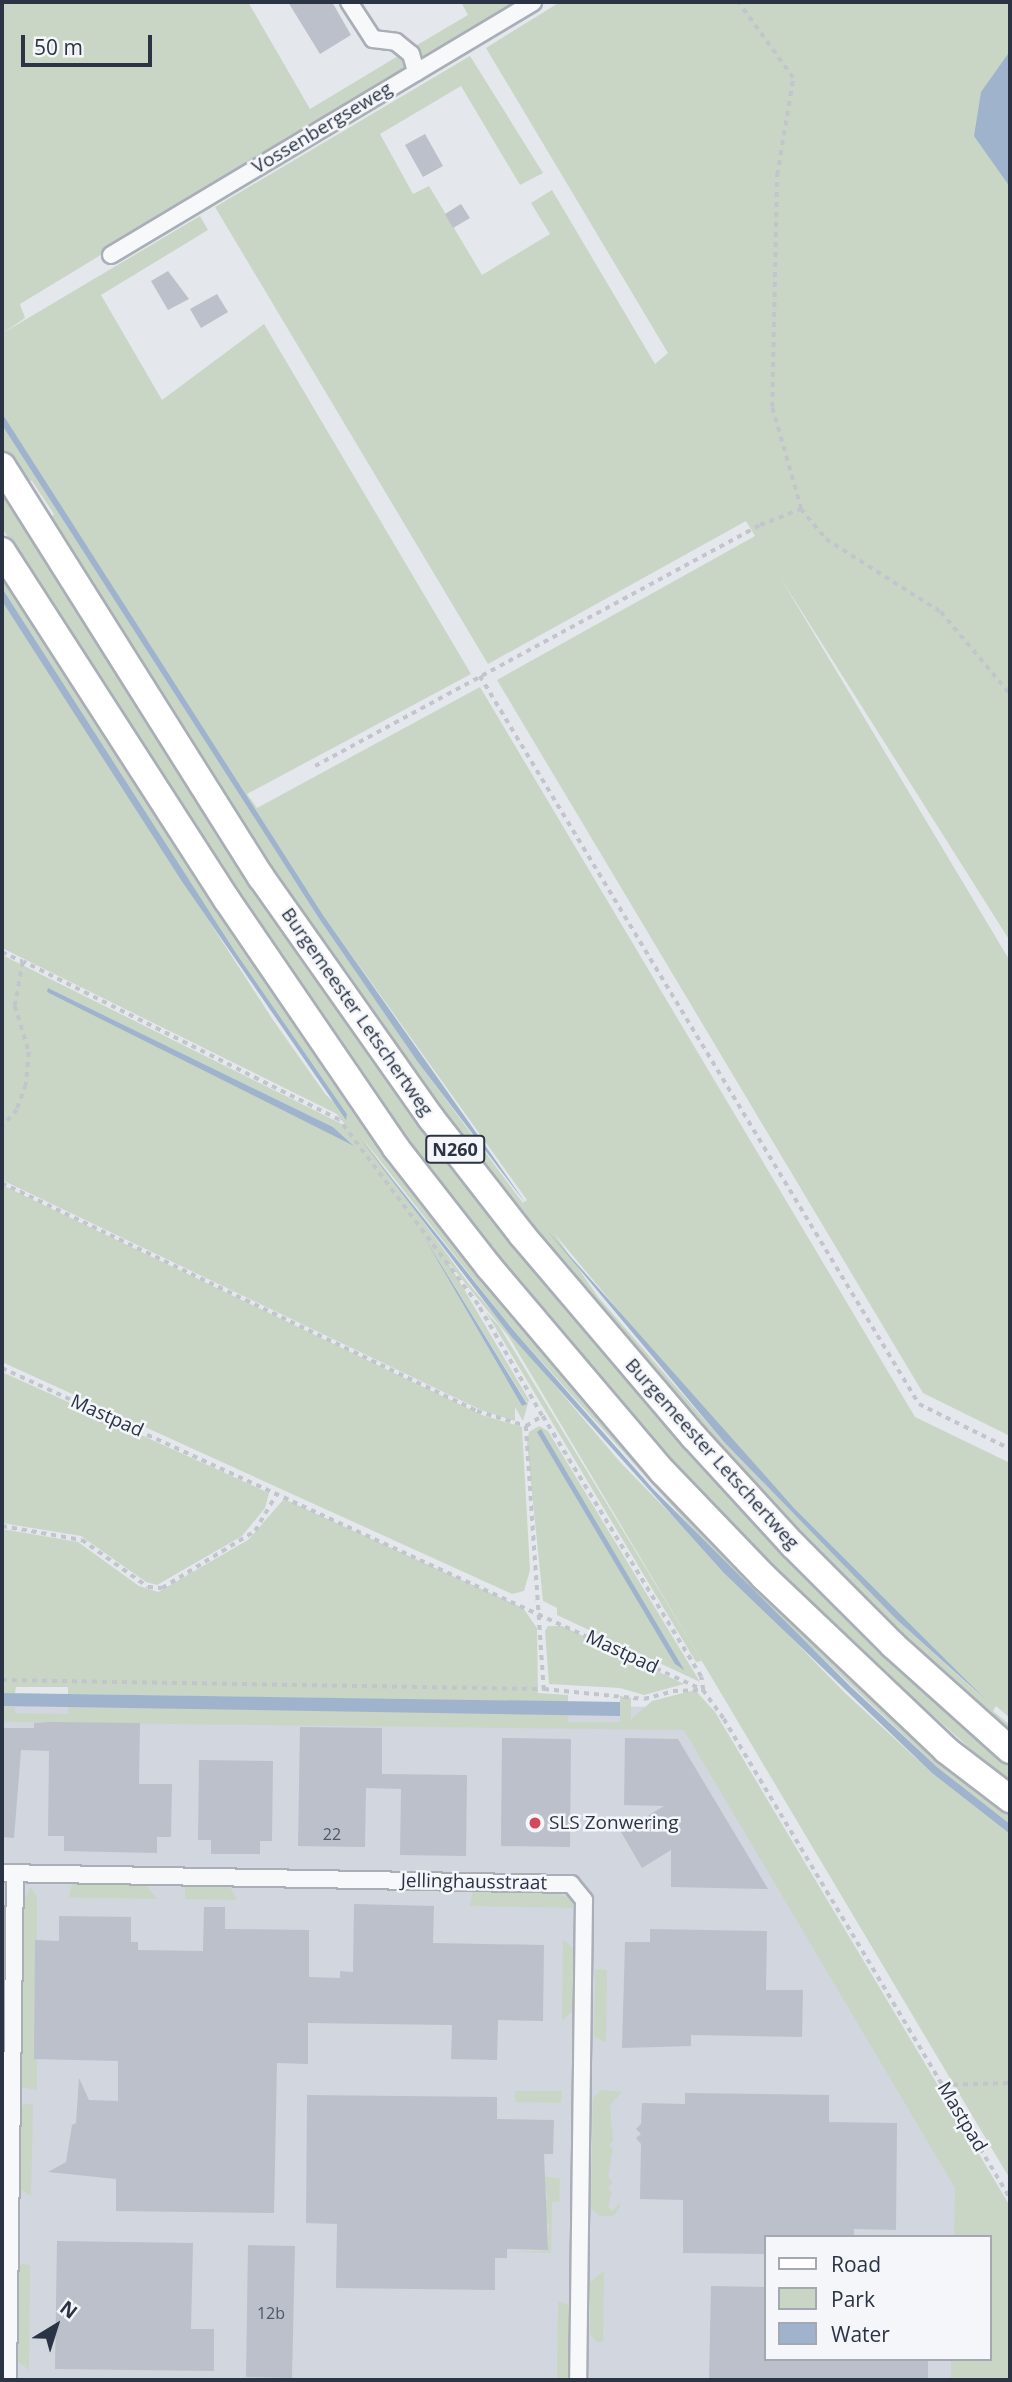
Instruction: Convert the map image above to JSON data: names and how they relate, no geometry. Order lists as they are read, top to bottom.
{
  "streets": {
    "main road": ["Burgemeester Letschertweg", "N260"],
    "street": ["Vossenbergseweg", "Jellinghausstraat"],
    "path": ["Mastpad"]
  },
  "places": ["SLS Zonwering"],
  "house_numbers": ["22", "12b"],
  "legend": ["Road", "Park", "Water"],
  "scale_bar": "50 m",
  "north": "top right"
}
